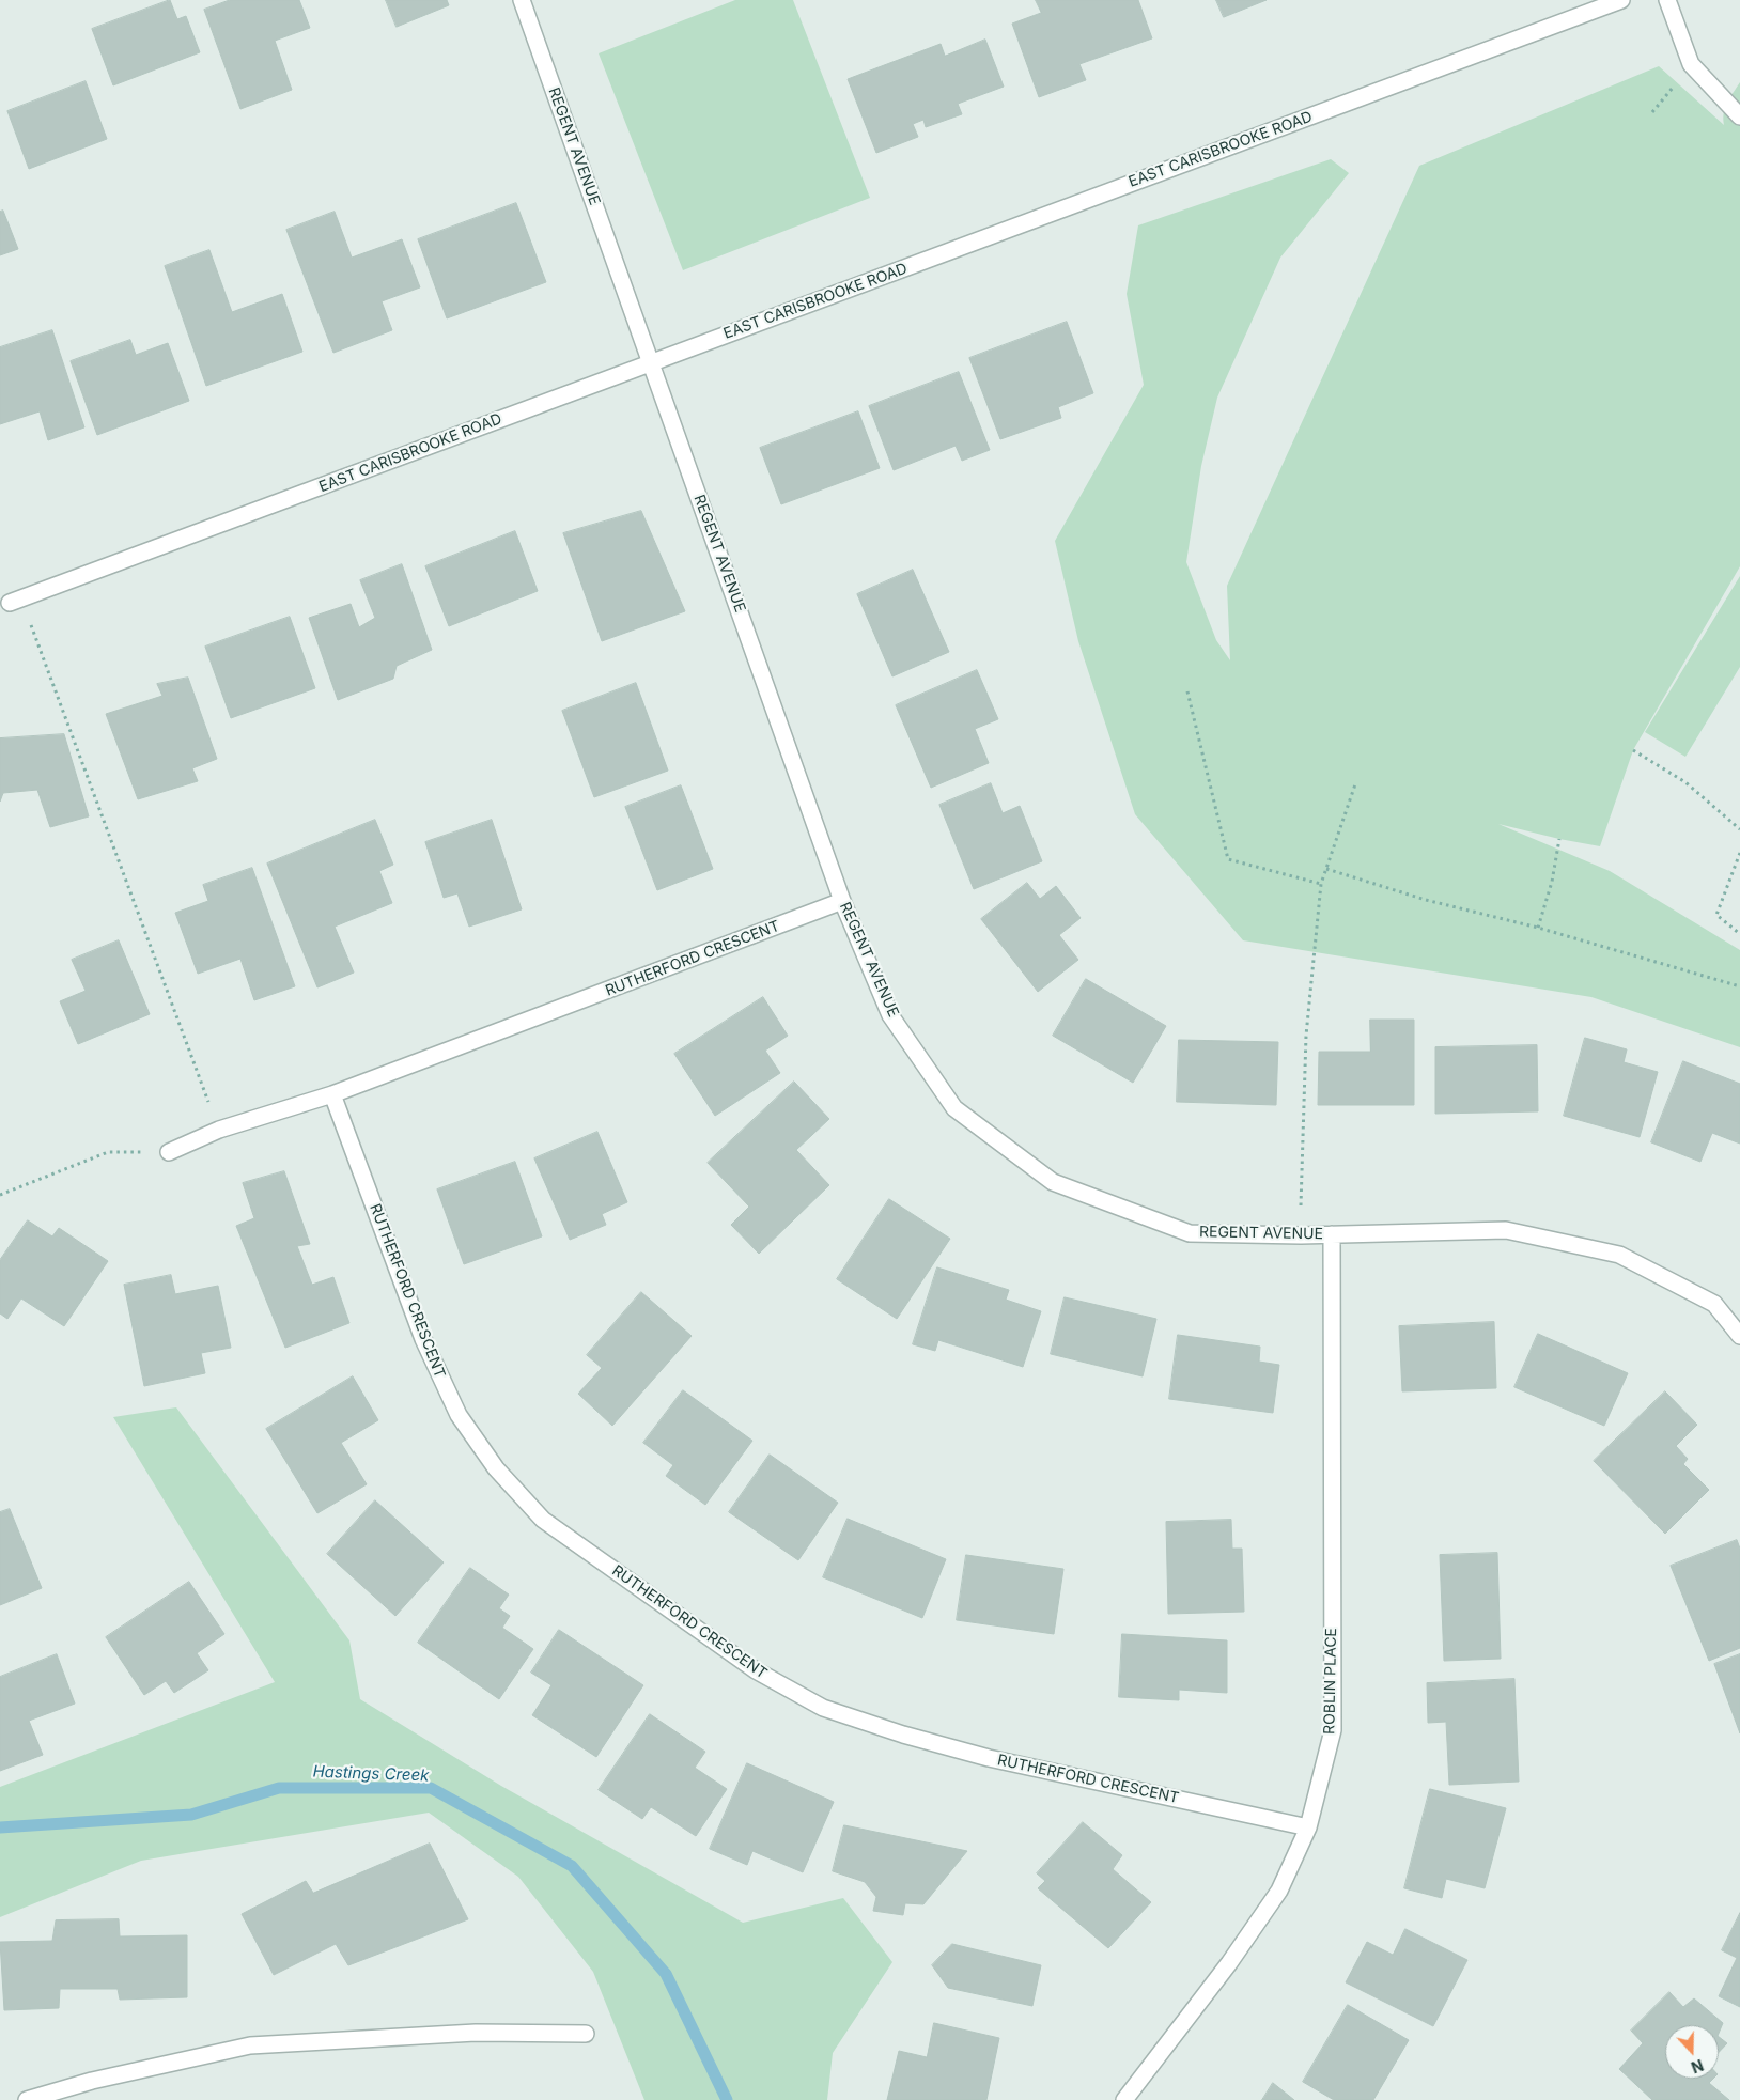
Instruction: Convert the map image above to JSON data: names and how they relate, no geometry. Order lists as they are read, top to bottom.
{
  "streets": {
    "street": [
      "REGENT AVENUE",
      "EAST CARISBROOKE ROAD",
      "RUTHERFORD CRESCENT",
      "ROBLIN PLACE"
    ]
  },
  "crossings": [
    ["REGENT AVENUE", "EAST CARISBROOKE ROAD"],
    ["REGENT AVENUE", "RUTHERFORD CRESCENT"],
    ["REGENT AVENUE", "ROBLIN PLACE"],
    ["RUTHERFORD CRESCENT", "ROBLIN PLACE"]
  ],
  "water": ["Hastings Creek"],
  "north": "bottom"
}
